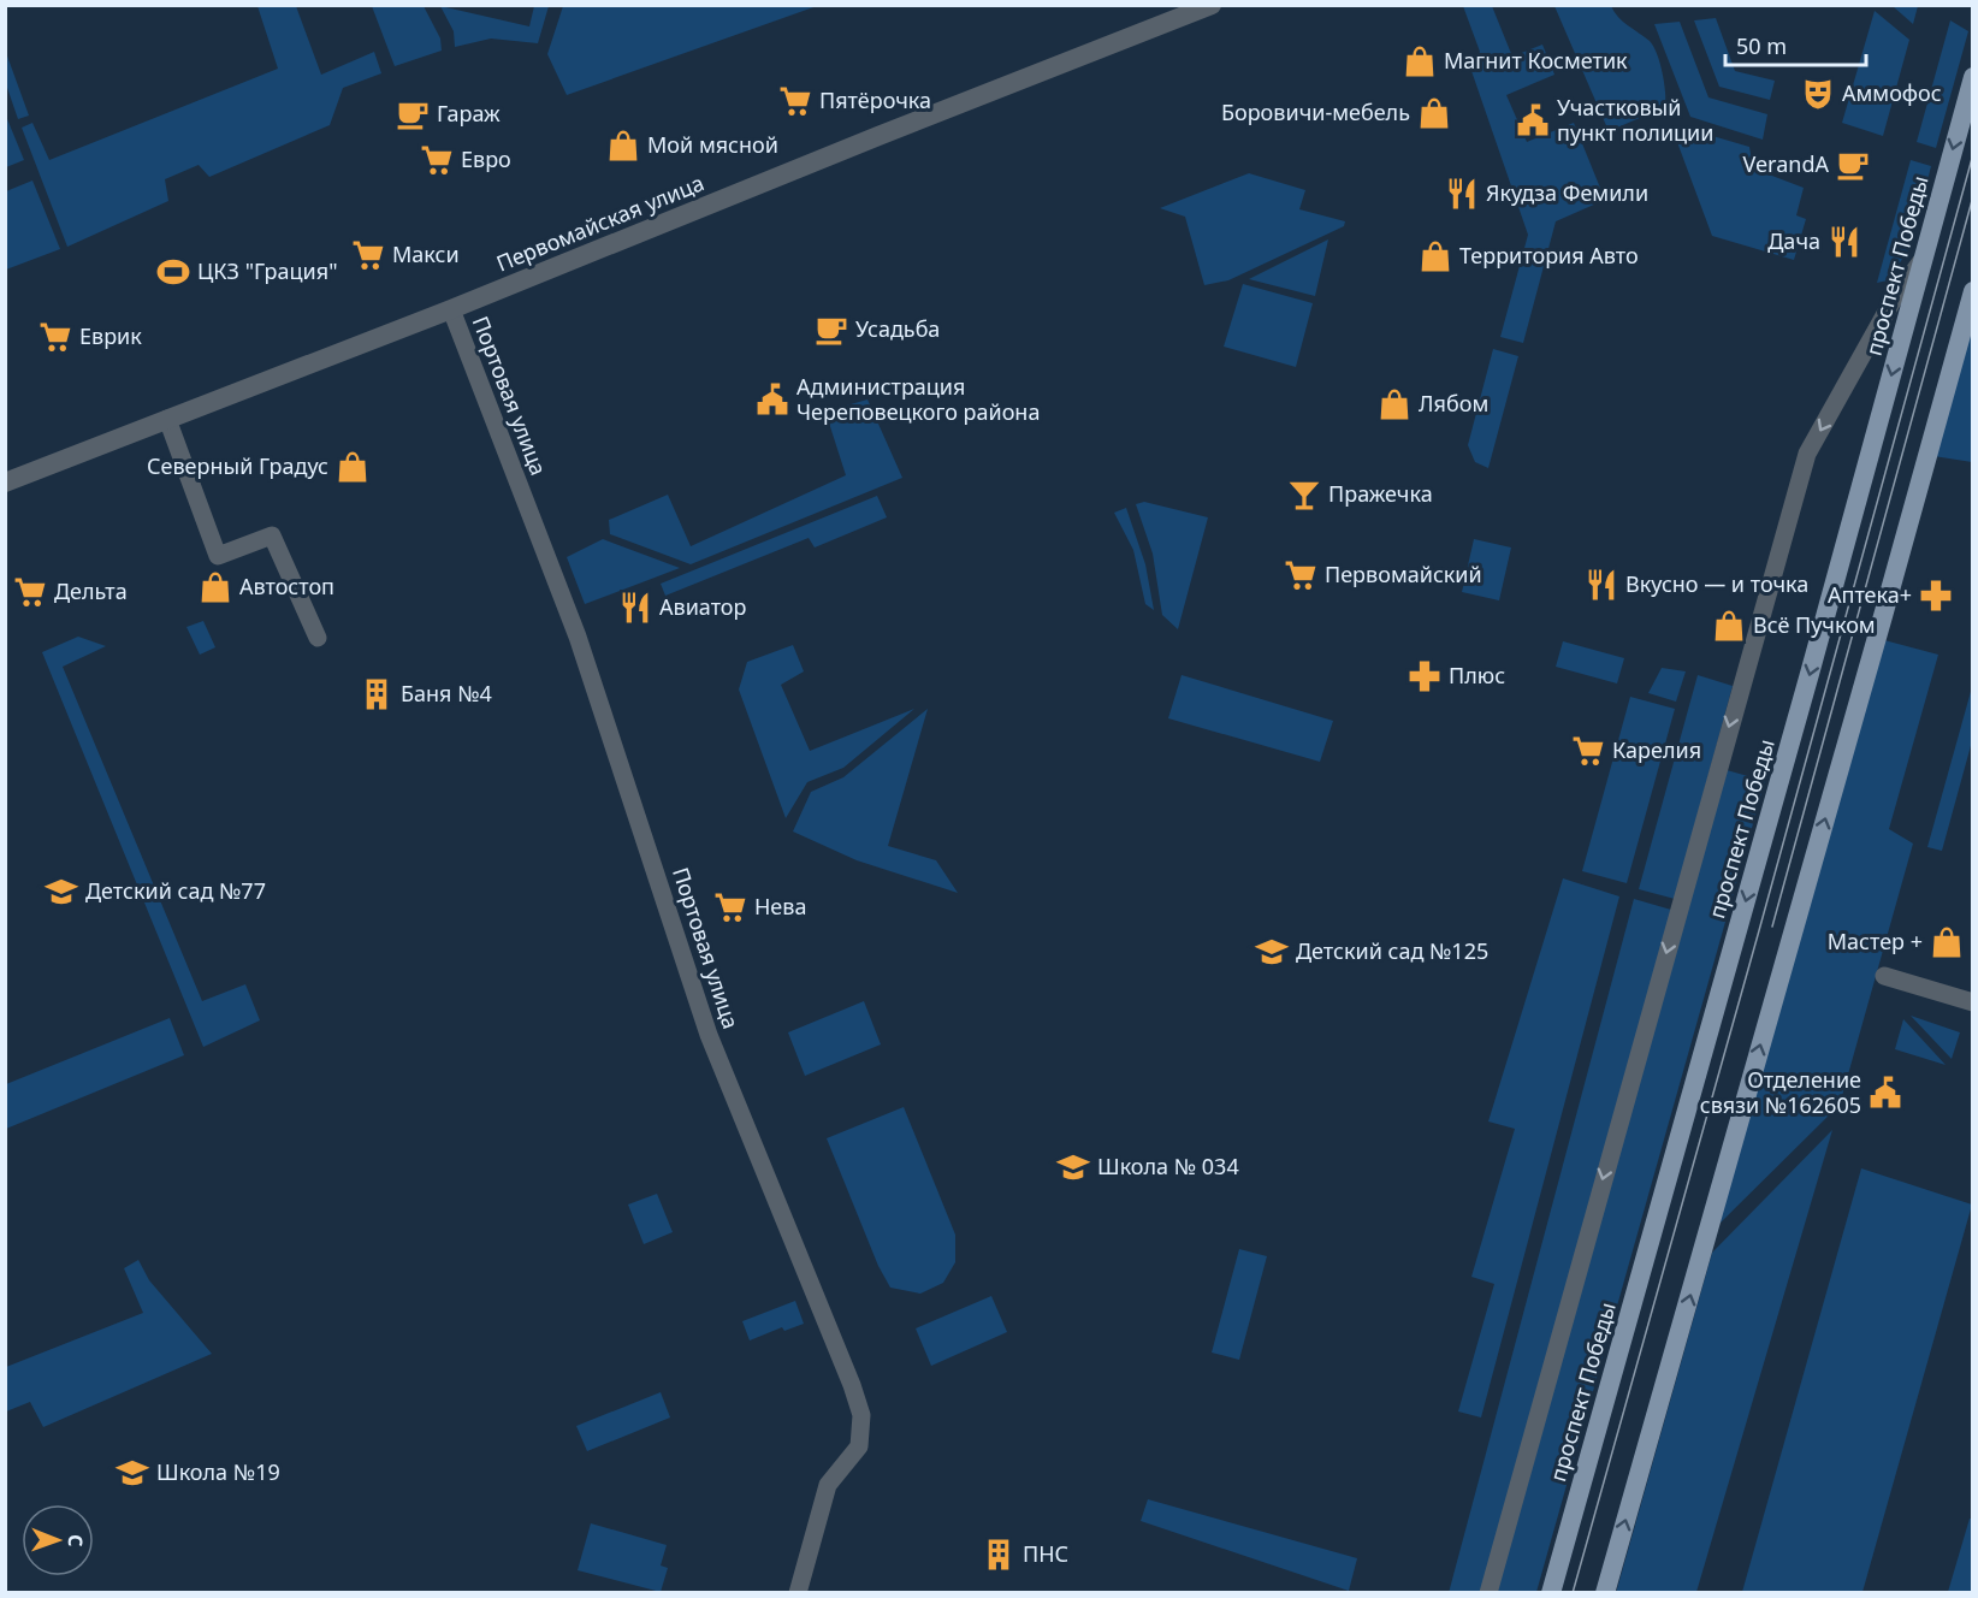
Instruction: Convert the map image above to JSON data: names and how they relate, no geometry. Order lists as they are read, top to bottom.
{
  "streets": {
    "main road": ["проспект Победы"],
    "street": ["Первомайская улица", "Портовая улица"]
  },
  "crossings": [
    ["Первомайская улица", "Портовая улица"]
  ],
  "places": {
    "shop": [
      "Магнит Косметик",
      "Боровичи-мебель",
      "Мой мясной",
      "Территория Авто",
      "Лябом",
      "Северный Градус",
      "Автостоп",
      "Всё Пучком",
      "Мастер +"
    ],
    "theatre": ["Аммофос"],
    "supermarket": [
      "Пятёрочка",
      "Евро",
      "Макси",
      "Еврик",
      "Первомайский",
      "Дельта",
      "Карелия",
      "Нева"
    ],
    "cafe": ["Гараж", "VerandA", "Усадьба"],
    "public building": ["Участковый пункт полиции", "Администрация Череповецкого района", "Отделение связи №162605"],
    "restaurant": [
      "Якудза Фемили",
      "Дача",
      "Вкусно — и точка",
      "Авиатор"
    ],
    "sports": ["ЦКЗ \"Грация\""],
    "bar": ["Пражечка"],
    "pharmacy": ["Аптека+", "Плюс"],
    "building": ["Баня №4", "ПНС"],
    "school or university": [
      "Детский сад №77",
      "Детский сад №125",
      "Школа № 034",
      "Школа №19"
    ]
  },
  "scale_bar": "50 m",
  "north": "right"
}
